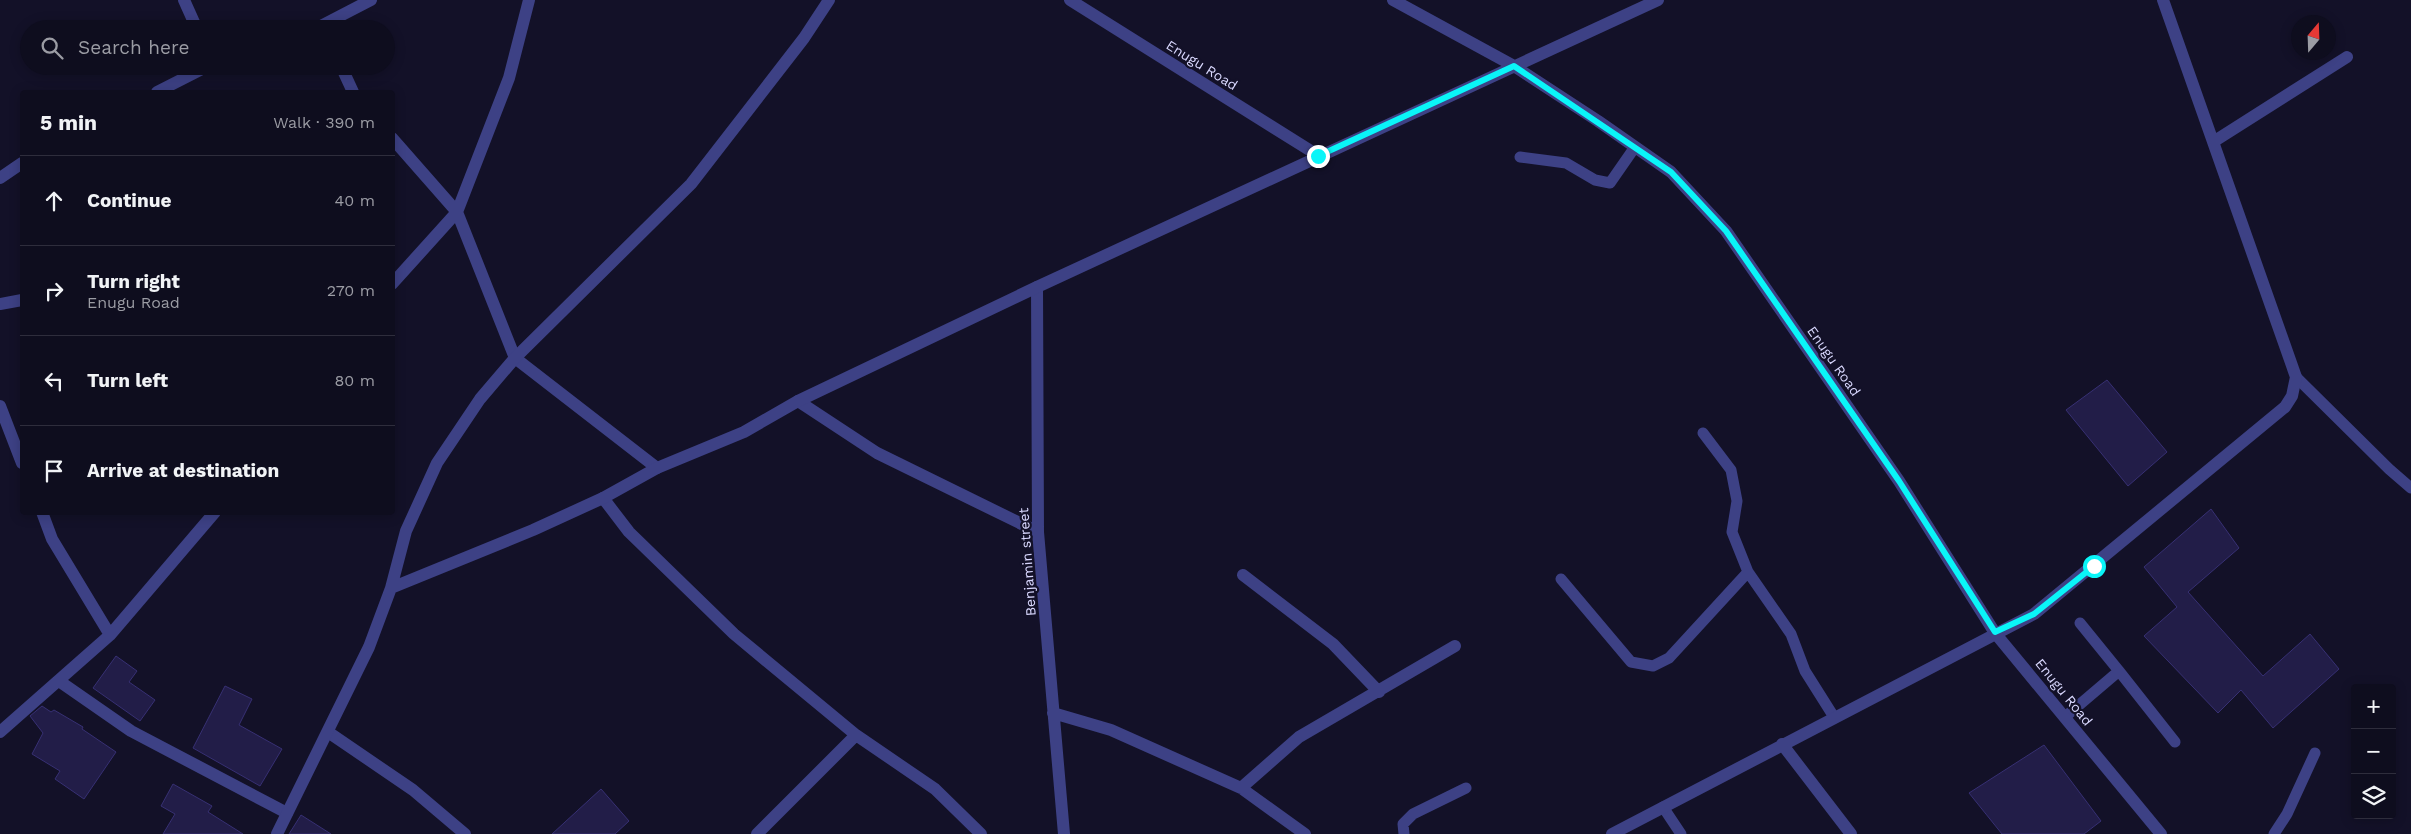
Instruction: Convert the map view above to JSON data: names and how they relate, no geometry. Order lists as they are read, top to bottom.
{
  "streets": {
    "street": ["Enugu Road", "Benjamin street"]
  },
  "north": "top",
  "page": {
    "search": "Search here",
    "heading": ["5 min", "Walk · 390 m"],
    "list": [
      ["Continue", "40 m"],
      ["Turn right", "Enugu Road", "270 m"],
      ["Turn left", "80 m"],
      "Arrive at destination"
    ],
    "map_buttons": ["+", "−"]
  }
}
